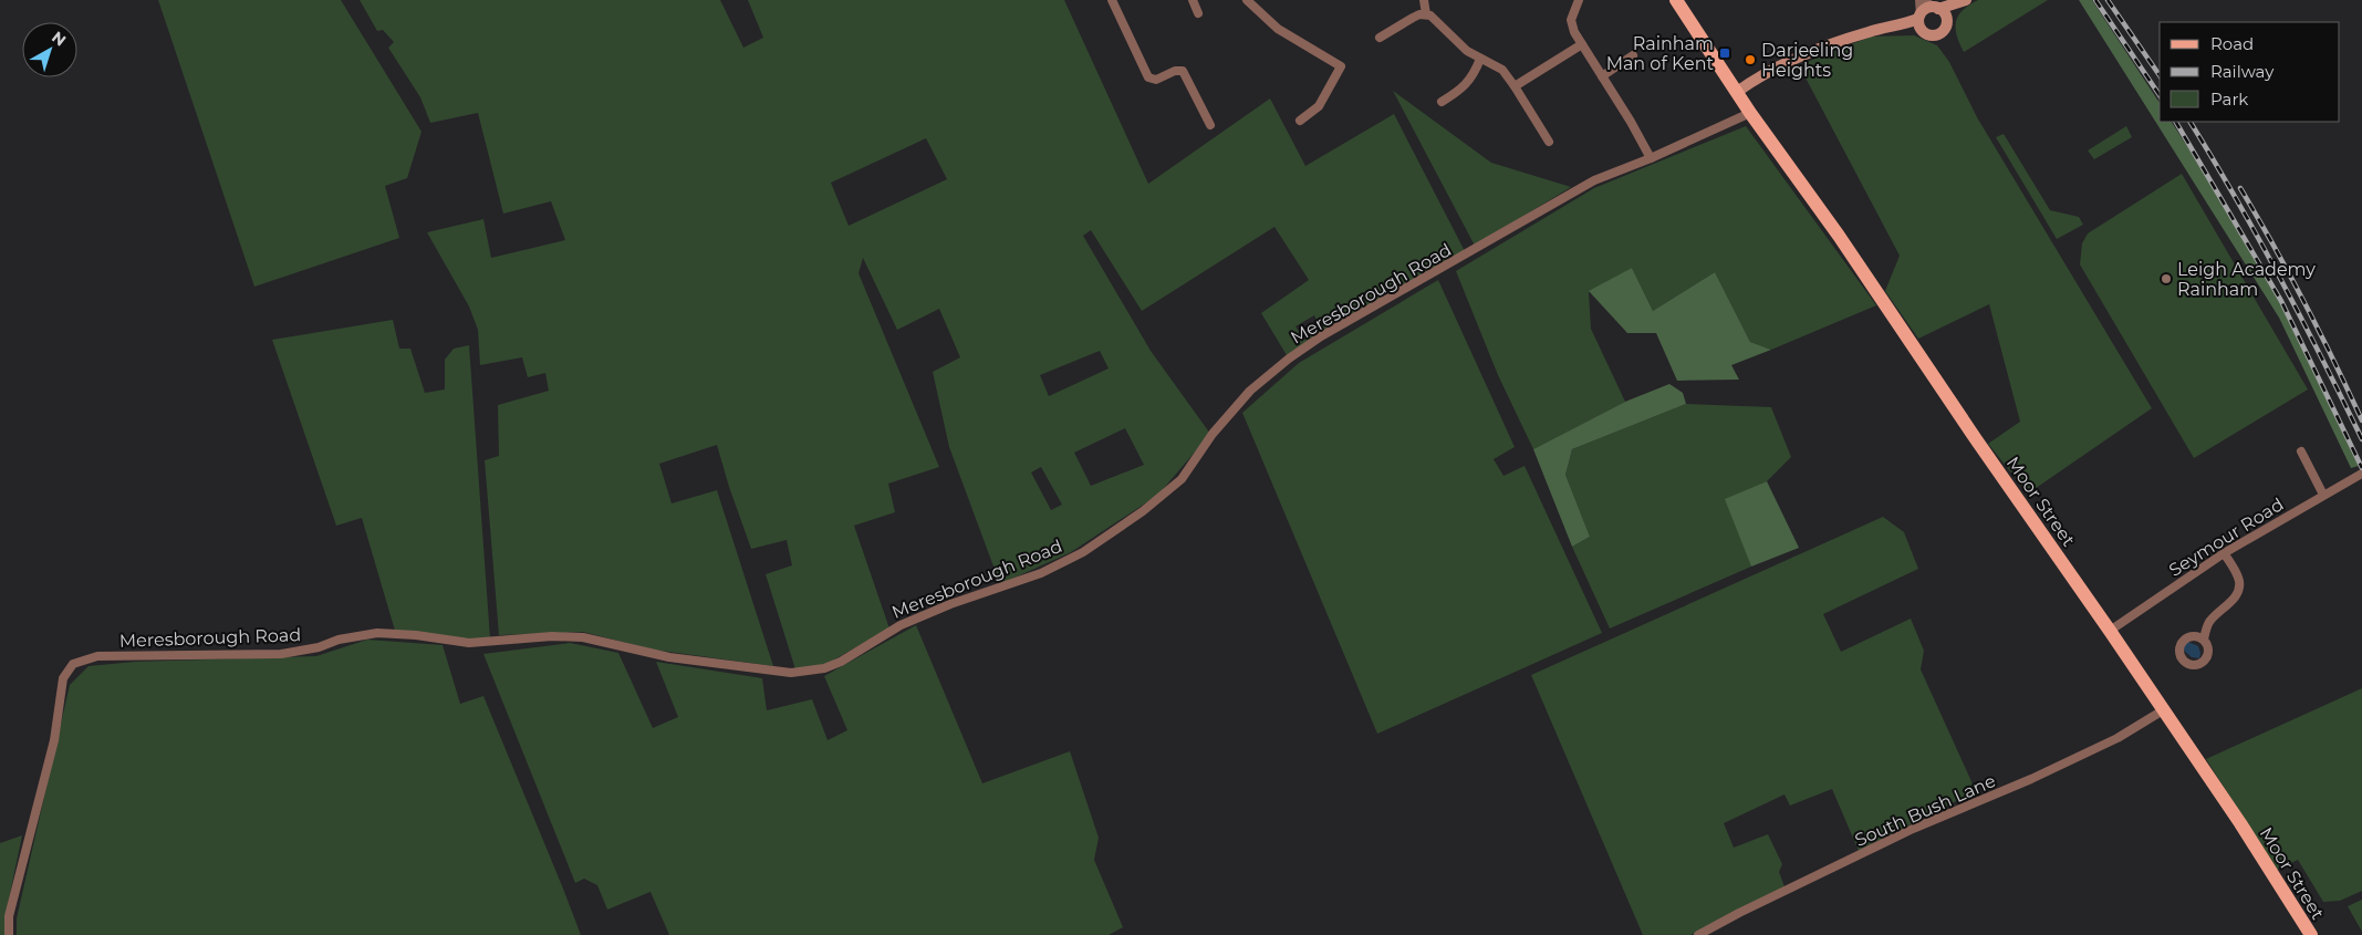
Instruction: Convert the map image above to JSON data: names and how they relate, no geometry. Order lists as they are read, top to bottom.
{
  "streets": {
    "main road": ["Moor Street"],
    "street": ["Meresborough Road", "Seymour Road", "South Bush Lane"]
  },
  "crossings": [
    ["Meresborough Road", "Moor Street"],
    ["Moor Street", "Seymour Road"],
    ["Moor Street", "South Bush Lane"]
  ],
  "places": {
    "transit": ["Rainham Man of Kent"],
    "other": ["Darjeeling Heights", "Leigh Academy Rainham"]
  },
  "legend": ["Road", "Railway", "Park"],
  "north": "top right"
}
